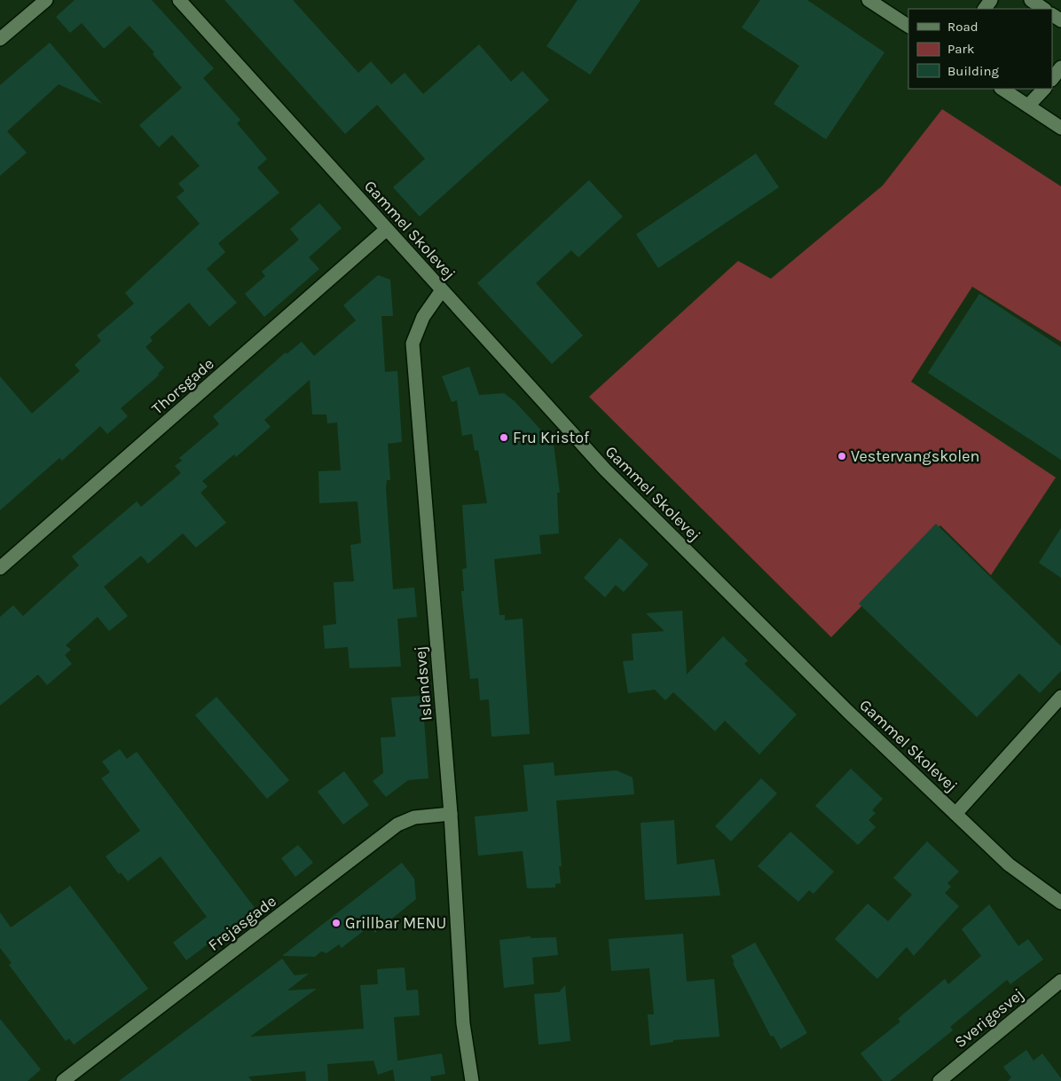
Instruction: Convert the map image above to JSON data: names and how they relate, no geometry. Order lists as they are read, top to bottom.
{
  "streets": {
    "street": [
      "Gammel Skolevej",
      "Thorsgade",
      "Islandsvej",
      "Frejasgade",
      "Sverigesvej"
    ]
  },
  "crossings": [
    ["Gammel Skolevej", "Thorsgade"],
    ["Gammel Skolevej", "Islandsvej"],
    ["Islandsvej", "Frejasgade"]
  ],
  "places": ["Fru Kristof", "Vestervangskolen", "Grillbar MENU"],
  "legend": ["Road", "Park", "Building"]
}
